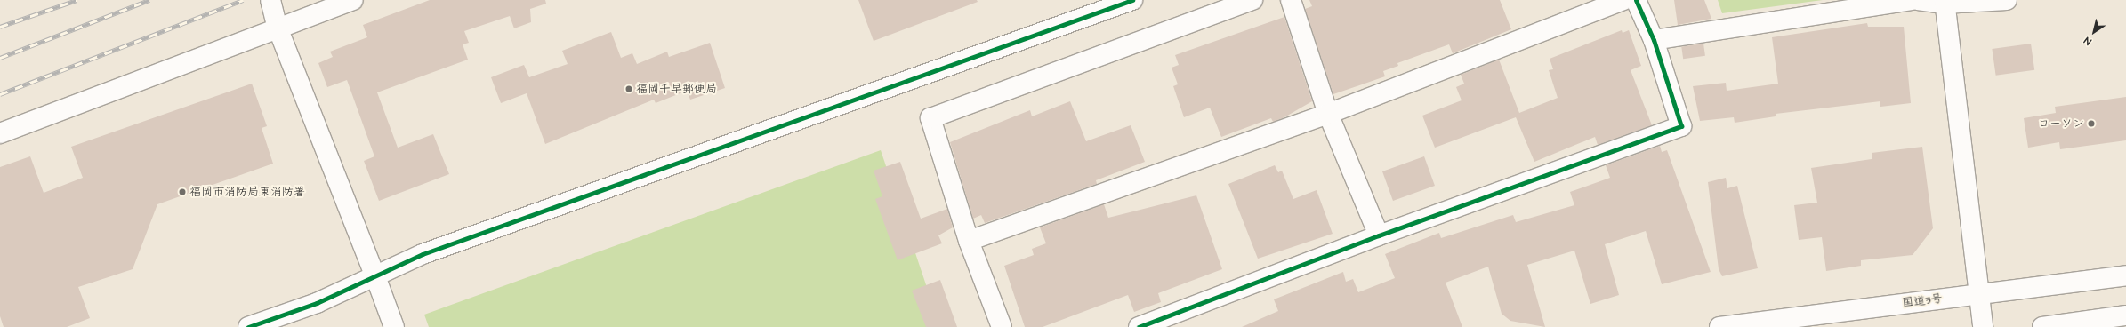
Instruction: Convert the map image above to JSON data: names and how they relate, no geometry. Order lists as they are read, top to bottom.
{
  "streets": {
    "main road": ["国道3号"]
  },
  "places": ["福岡千早郵便局", "ローソン", "福岡市消防局東消防署"],
  "north": "bottom left"
}
